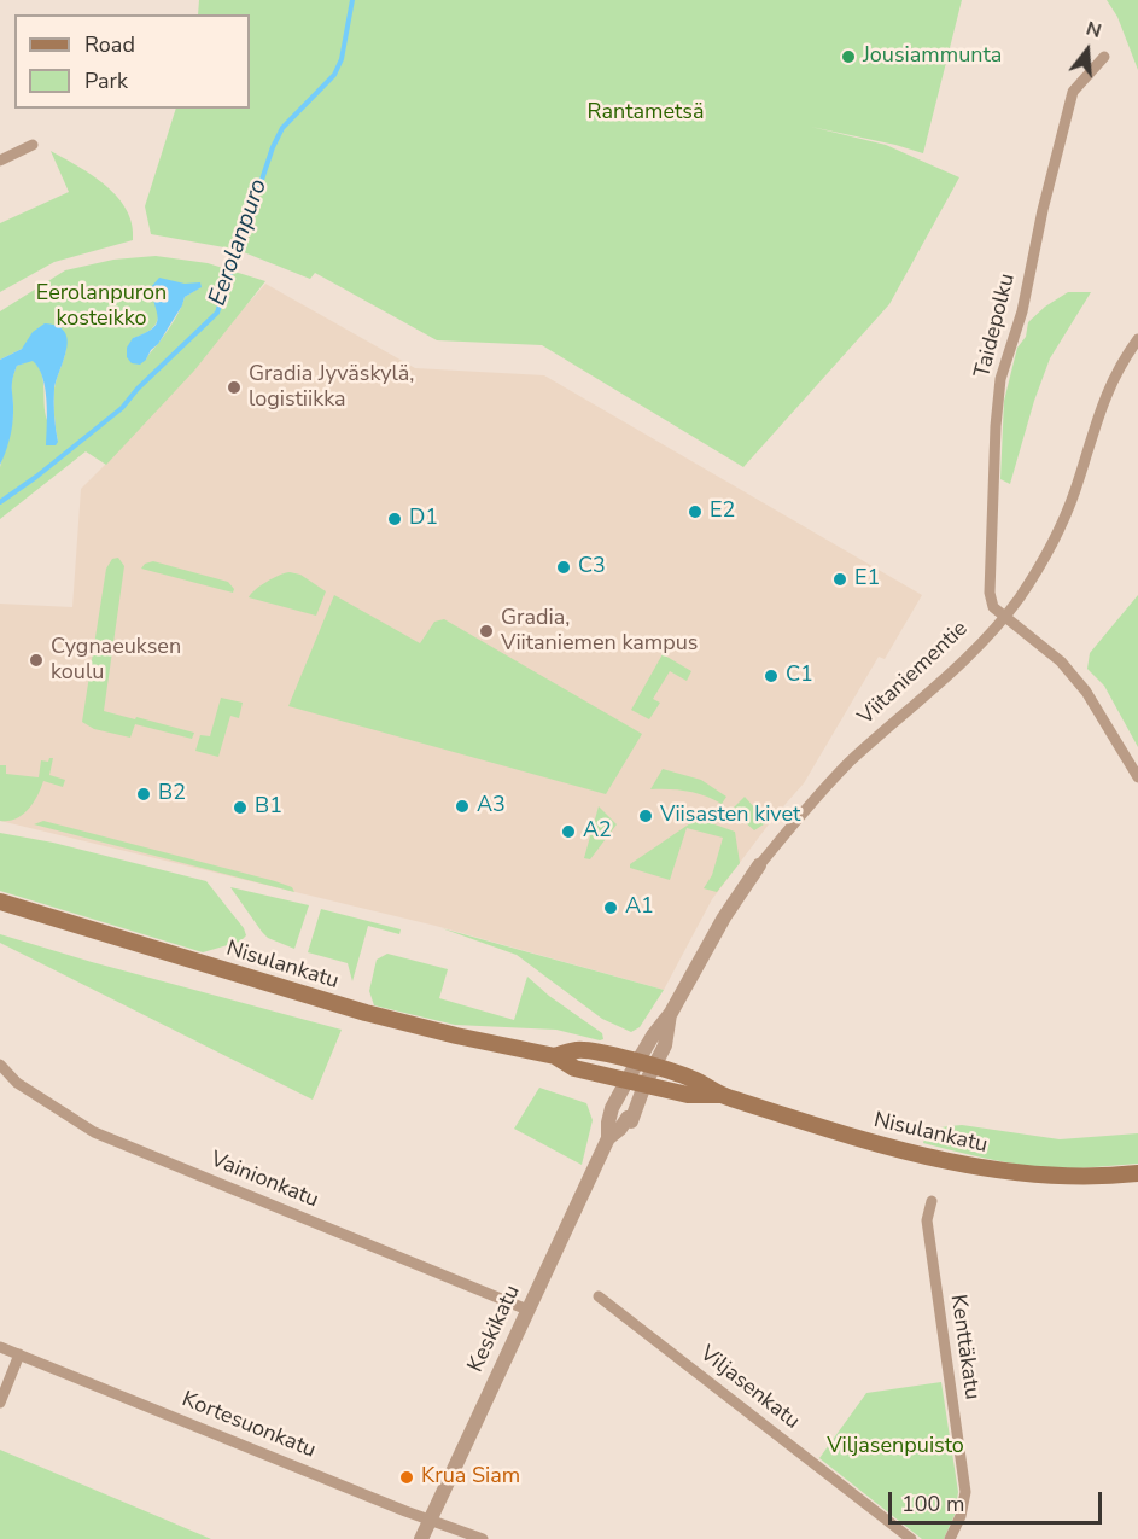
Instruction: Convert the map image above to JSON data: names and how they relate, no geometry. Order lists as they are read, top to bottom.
{
  "streets": {
    "main road": ["Nisulankatu"],
    "street": [
      "Taidepolku",
      "Viitaniementie",
      "Vainionkatu",
      "Keskikatu",
      "Kenttäkatu",
      "Viljasenkatu",
      "Kortesuonkatu"
    ]
  },
  "crossings": [
    ["Taidepolku", "Viitaniementie"],
    ["Viitaniementie", "Nisulankatu"],
    ["Viitaniementie", "Keskikatu"],
    ["Nisulankatu", "Keskikatu"],
    ["Vainionkatu", "Keskikatu"],
    ["Keskikatu", "Kortesuonkatu"]
  ],
  "water": ["Eerolanpuro"],
  "parks": ["Rantametsä", "Eerolanpuron kosteikko", "Viljasenpuisto"],
  "places": [
    "Jousiammunta",
    "Gradia Jyväskylä, logistiikka",
    "E2",
    "D1",
    "C3",
    "E1",
    "Gradia, Viitaniemen kampus",
    "Cygnaeuksen koulu",
    "C1",
    "B2",
    "A3",
    "B1",
    "Viisasten kivet",
    "A2",
    "A1",
    "Krua Siam"
  ],
  "legend": ["Road", "Park"],
  "scale_bar": "100 m",
  "north": "top"
}
